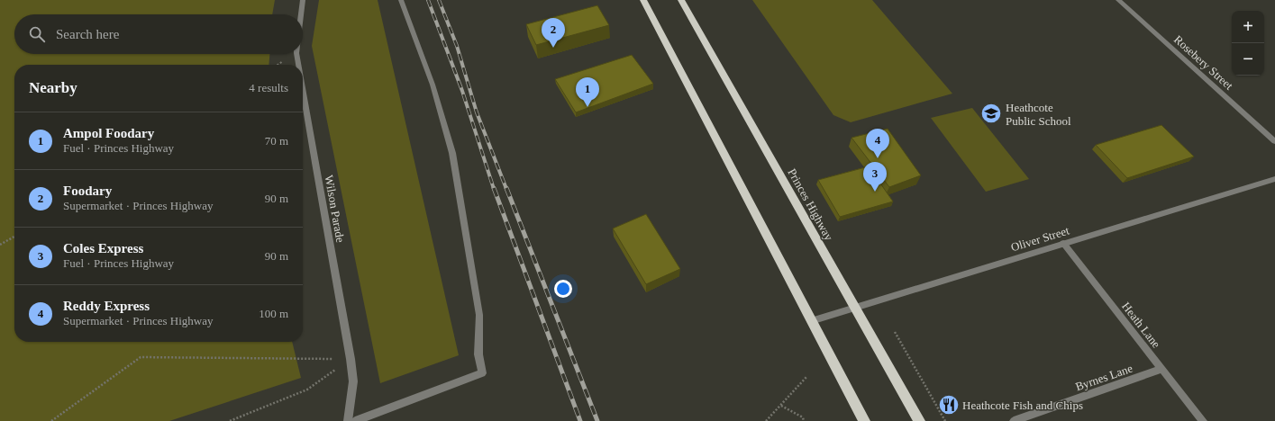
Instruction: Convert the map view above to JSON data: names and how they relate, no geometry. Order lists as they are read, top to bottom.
{
  "streets": {
    "highway": ["Princes Highway"],
    "street": [
      "Rosebery Street",
      "Wilson Parade",
      "Oliver Street",
      "Heath Lane",
      "Byrnes Lane"
    ]
  },
  "crossings": [
    ["Princes Highway", "Oliver Street"],
    ["Oliver Street", "Heath Lane"],
    ["Heath Lane", "Byrnes Lane"]
  ],
  "places": {
    "school or university": ["Heathcote Public School"],
    "restaurant": ["Heathcote Fish and Chips"]
  },
  "page": {
    "map_buttons": ["+", "−"],
    "search": "Search here",
    "pins": [
      "2",
      "1",
      "4",
      "3"
    ],
    "heading": ["Nearby", "4 results"],
    "list": [
      {
        "mark": "1",
        "name": "Ampol Foodary",
        "note": "Fuel · Princes Highway",
        "value": "70 m"
      },
      {
        "mark": "2",
        "name": "Foodary",
        "note": "Supermarket · Princes Highway",
        "value": "90 m"
      },
      {
        "mark": "3",
        "name": "Coles Express",
        "note": "Fuel · Princes Highway",
        "value": "90 m"
      },
      {
        "mark": "4",
        "name": "Reddy Express",
        "note": "Supermarket · Princes Highway",
        "value": "100 m"
      }
    ]
  }
}
